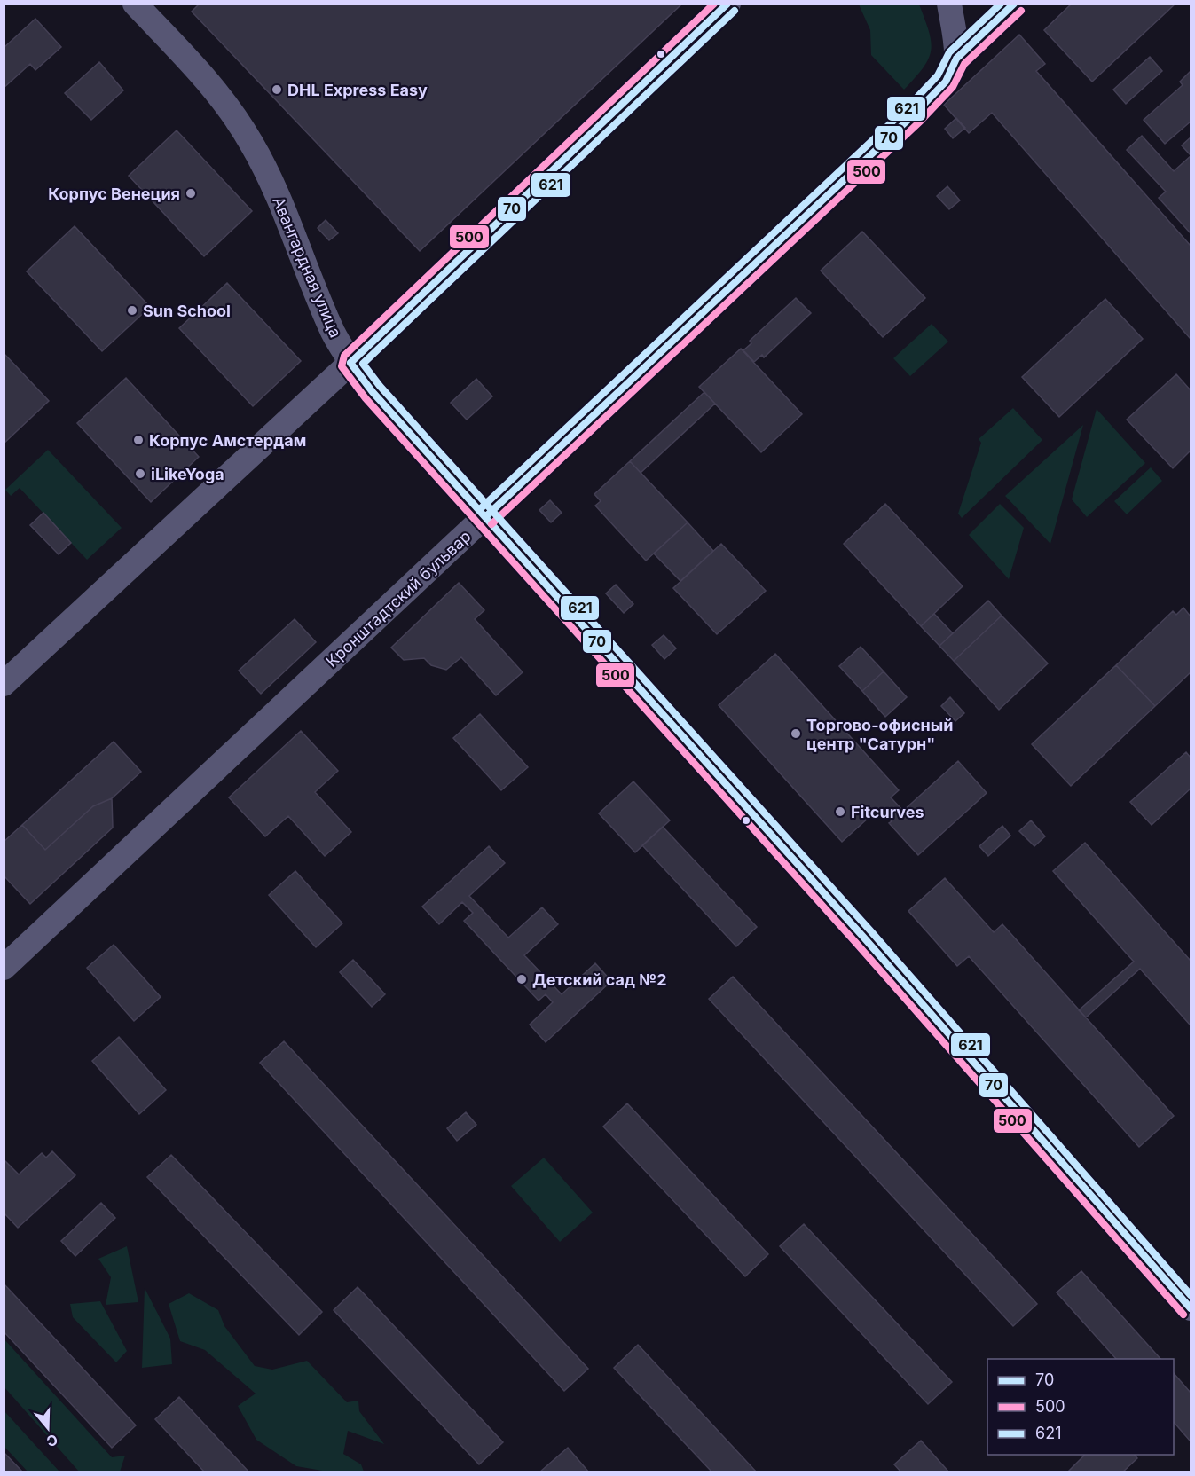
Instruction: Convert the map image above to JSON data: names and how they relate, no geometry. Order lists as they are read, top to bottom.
{
  "streets": {
    "main road": ["Авангардная улица", "Кронштадтский бульвар"]
  },
  "crossings": [
    ["Авангардная улица", "Кронштадтский бульвар"]
  ],
  "places": [
    "DHL Express Easy",
    "Корпус Венеция",
    "Sun School",
    "Корпус Амстердам",
    "iLikeYoga",
    "Торгово-офисный центр \"Сатурн\"",
    "Fitcurves",
    "Детский сад №2"
  ],
  "lines": ["transit line 70", "transit line 500", "transit line 621"],
  "legend": ["70", "500", "621"],
  "north": "bottom"
}
